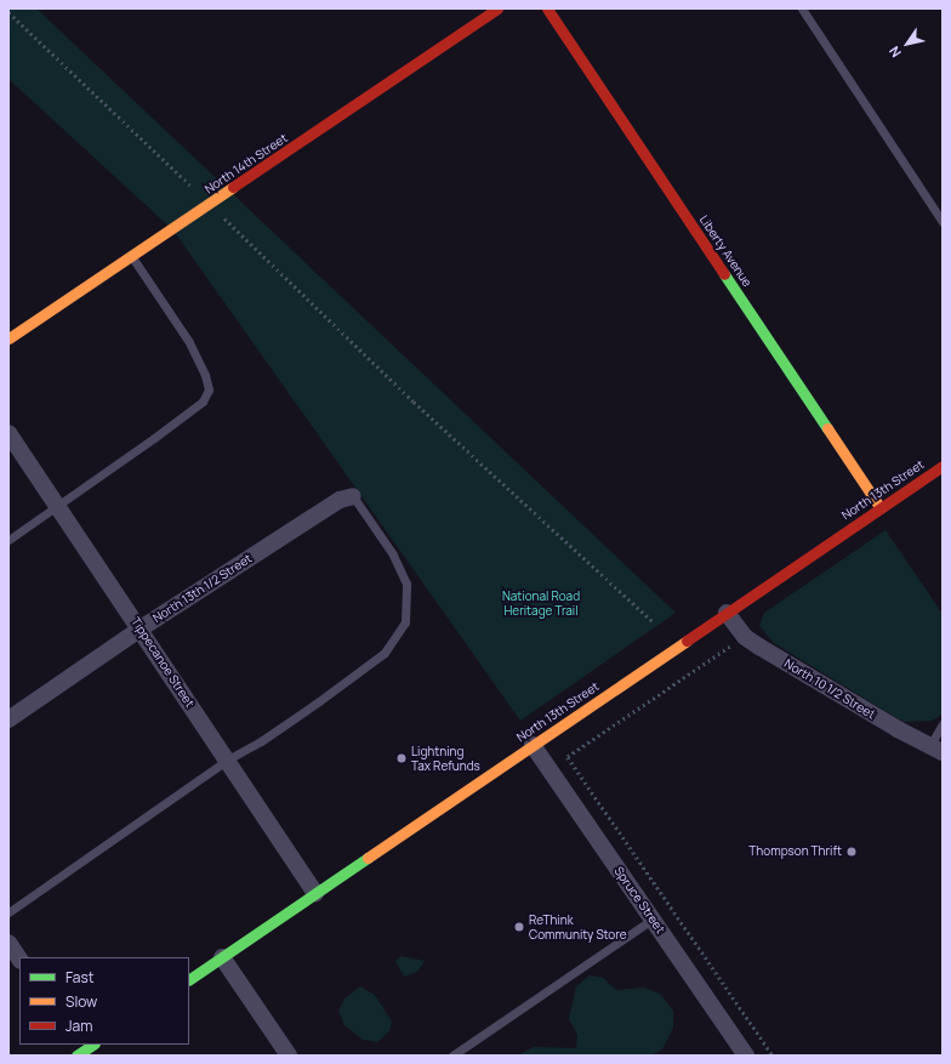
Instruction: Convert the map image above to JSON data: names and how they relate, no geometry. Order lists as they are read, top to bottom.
{
  "streets": {
    "street": [
      "North 14th Street",
      "Liberty Avenue",
      "North 13th Street",
      "North 13th 1/2 Street",
      "Tippecanoe Street",
      "North 10 1/2 Street",
      "Spruce Street"
    ]
  },
  "crossings": [
    ["Liberty Avenue", "North 13th Street"],
    ["North 13th Street", "Tippecanoe Street"],
    ["North 13th Street", "North 10 1/2 Street"],
    ["North 13th Street", "Spruce Street"],
    ["North 13th 1/2 Street", "Tippecanoe Street"]
  ],
  "parks": ["National Road Heritage Trail"],
  "places": ["Lightning Tax Refunds", "Thompson Thrift", "ReThink Community Store"],
  "legend": ["Fast", "Slow", "Jam"],
  "north": "bottom left"
}
